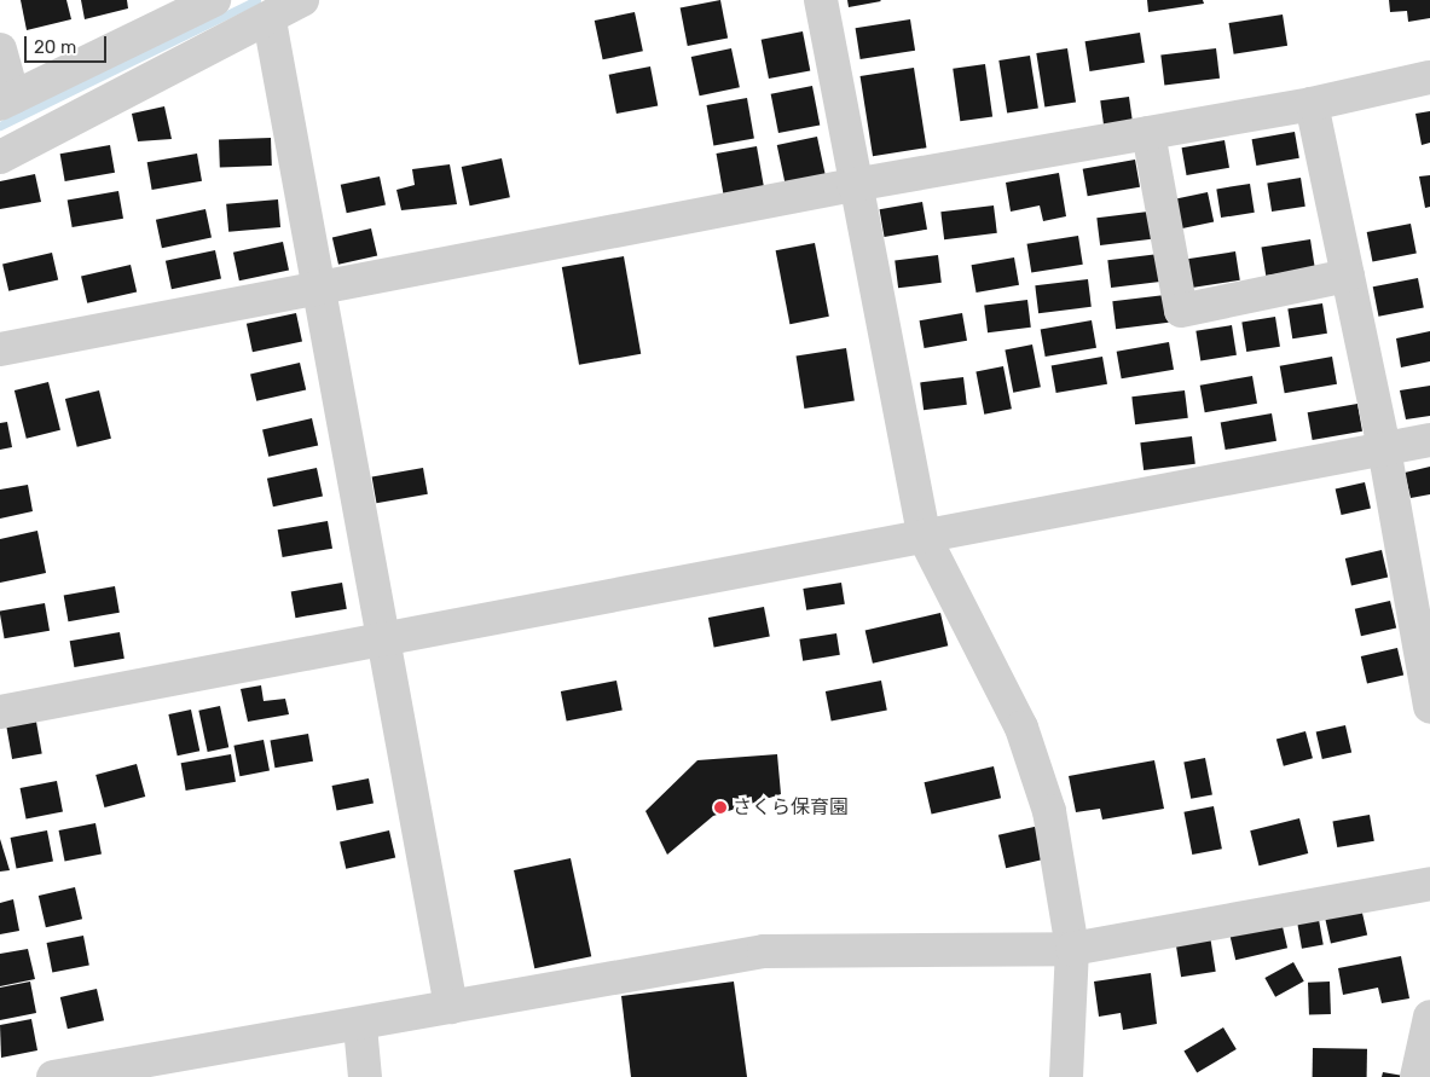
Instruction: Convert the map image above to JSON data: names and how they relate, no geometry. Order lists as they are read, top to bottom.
{
  "places": ["さくら保育園"],
  "scale_bar": "20 m"
}
